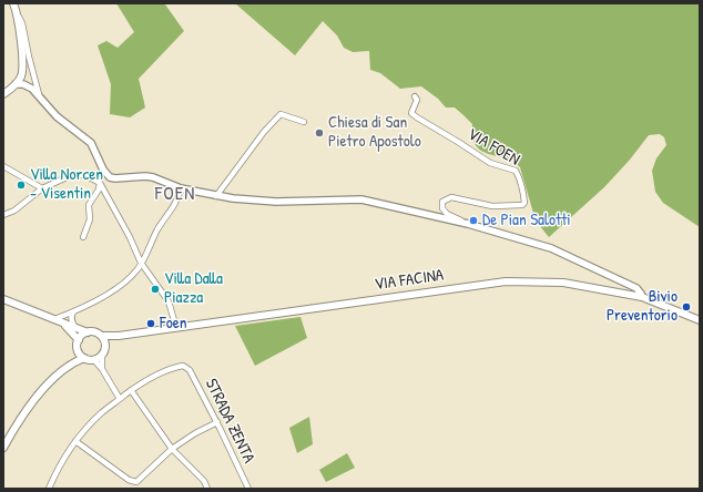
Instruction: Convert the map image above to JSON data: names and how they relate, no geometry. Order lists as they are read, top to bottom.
{
  "streets": {
    "main road": ["VIA FACINA"],
    "street": ["VIA FOEN", "STRADA ZENTA"]
  },
  "crossings": [
    ["VIA FOEN", "VIA FACINA"]
  ],
  "districts": ["FOEN"],
  "places": [
    "Chiesa di San Pietro Apostolo",
    "Villa Norcen - Visentin",
    "De Pian Salotti",
    "Villa Dalla Piazza",
    "Bivio Preventorio",
    "Foen"
  ]
}
